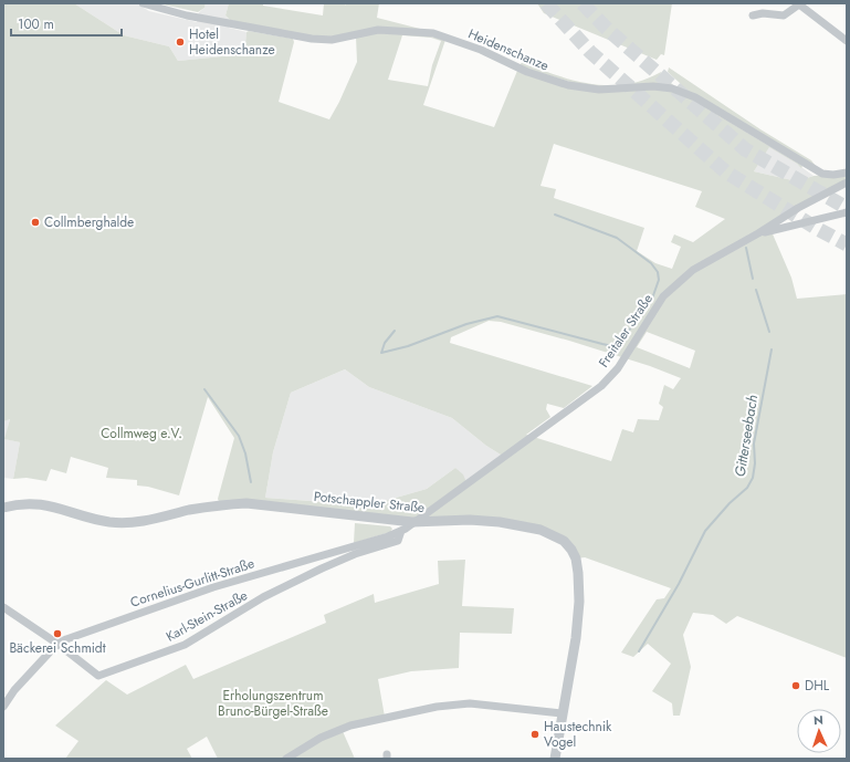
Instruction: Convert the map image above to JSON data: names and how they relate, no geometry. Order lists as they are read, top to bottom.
{
  "streets": {
    "street": [
      "Heidenschanze",
      "Freitaler Straße",
      "Potschappler Straße",
      "Cornelius-Gurlitt-Straße",
      "Karl-Stein-Straße"
    ]
  },
  "crossings": [
    ["Freitaler Straße", "Potschappler Straße"],
    ["Freitaler Straße", "Cornelius-Gurlitt-Straße"],
    ["Potschappler Straße", "Cornelius-Gurlitt-Straße"],
    ["Cornelius-Gurlitt-Straße", "Karl-Stein-Straße"]
  ],
  "water": ["Gitterseebach"],
  "parks": ["Collmweg e.V.", "Erholungszentrum Bruno-Bürgel-Straße"],
  "places": [
    "Hotel Heidenschanze",
    "Collmberghalde",
    "Bäckerei Schmidt",
    "DHL",
    "Haustechnik Vogel"
  ],
  "scale_bar": "100 m",
  "north": "top"
}
